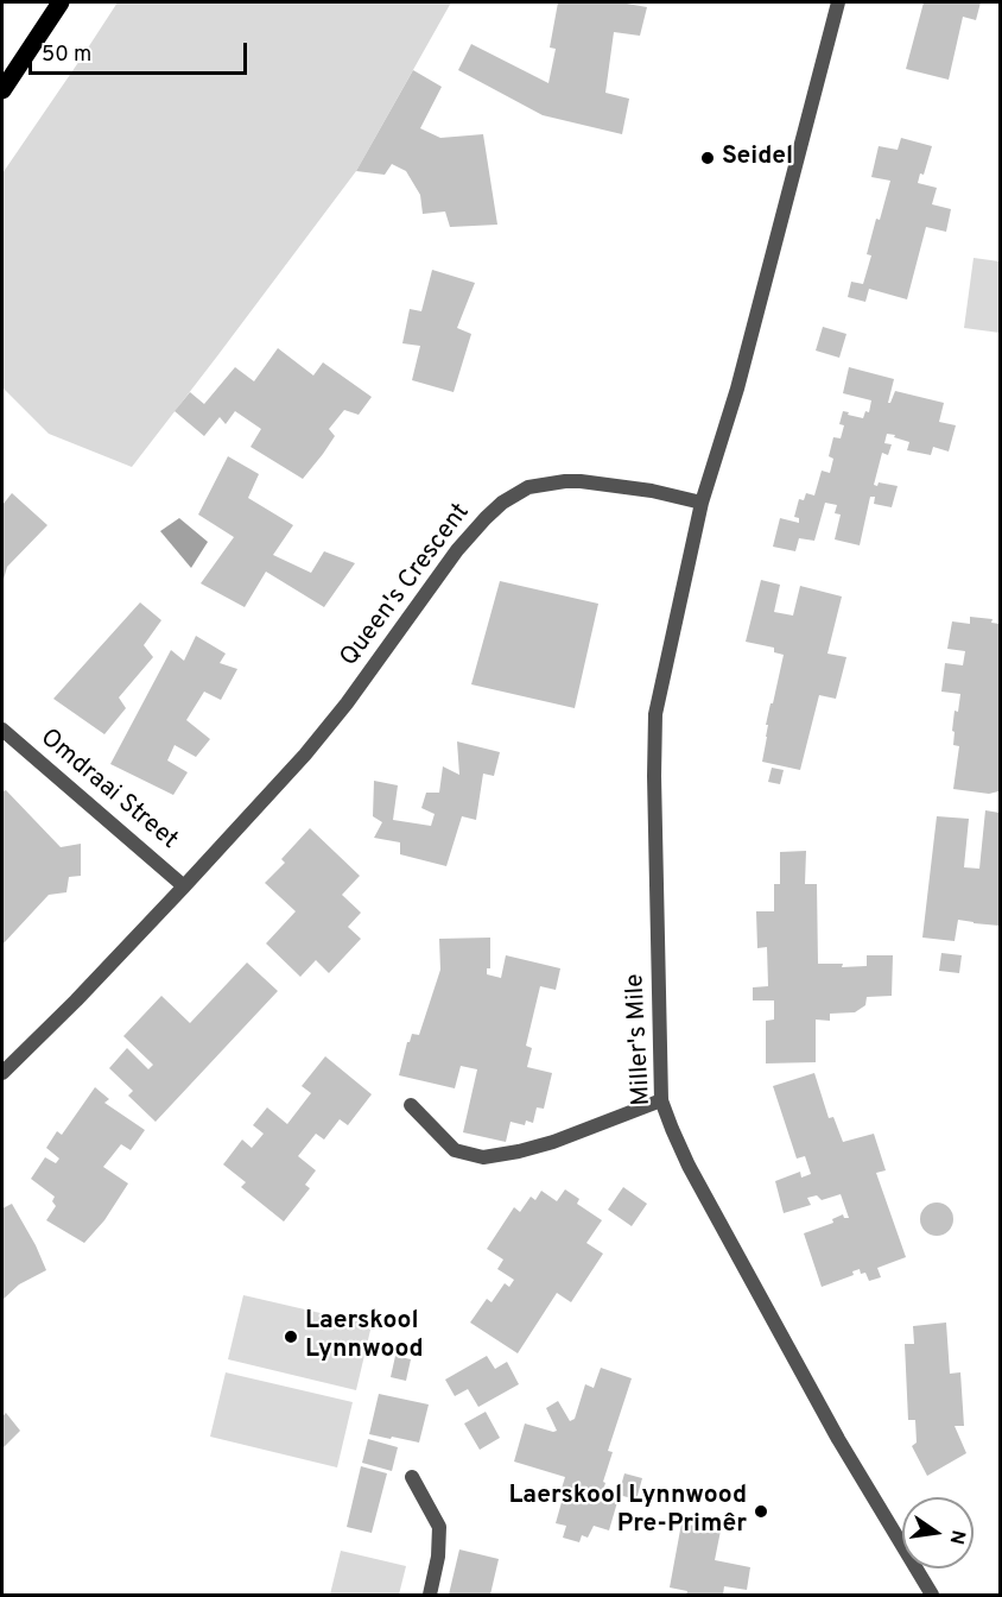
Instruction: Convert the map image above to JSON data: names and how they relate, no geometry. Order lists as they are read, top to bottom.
{
  "streets": {
    "street": ["Queen's Crescent", "Omdraai Street", "Miller's Mile"]
  },
  "crossings": [
    ["Queen's Crescent", "Omdraai Street"],
    ["Queen's Crescent", "Miller's Mile"]
  ],
  "places": ["Seidel", "Laerskool Lynnwood", "Laerskool Lynnwood Pre-Primêr"],
  "scale_bar": "50 m",
  "north": "right"
}
